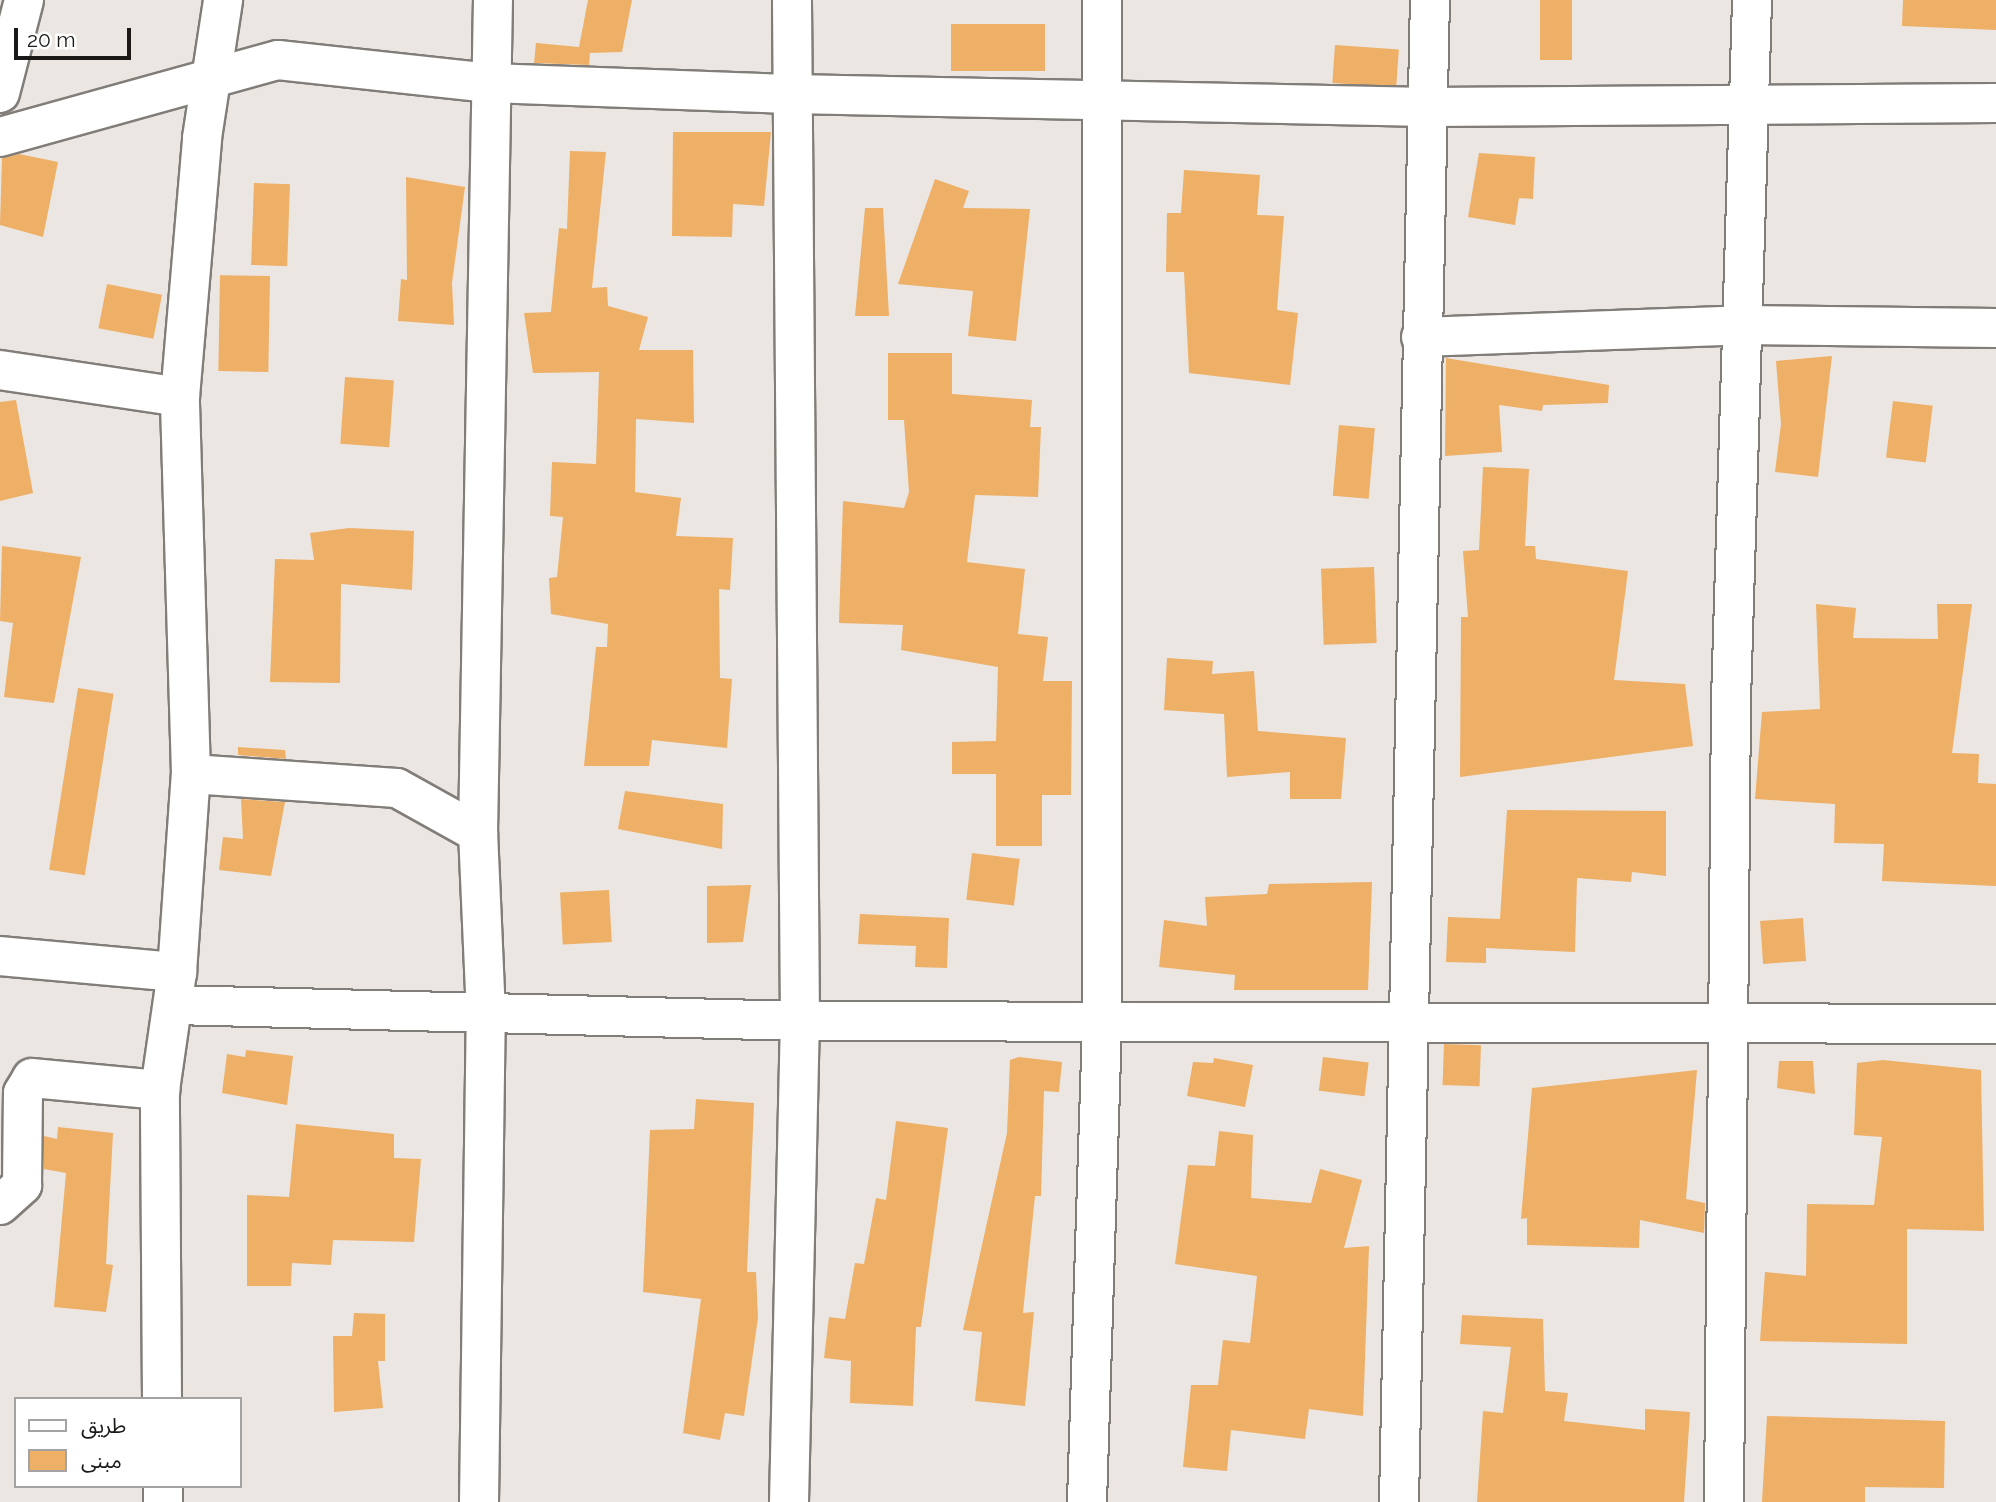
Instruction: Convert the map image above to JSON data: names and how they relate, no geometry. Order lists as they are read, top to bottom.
{
  "legend": ["طريق", "مبنى"],
  "scale_bar": "20 m"
}
